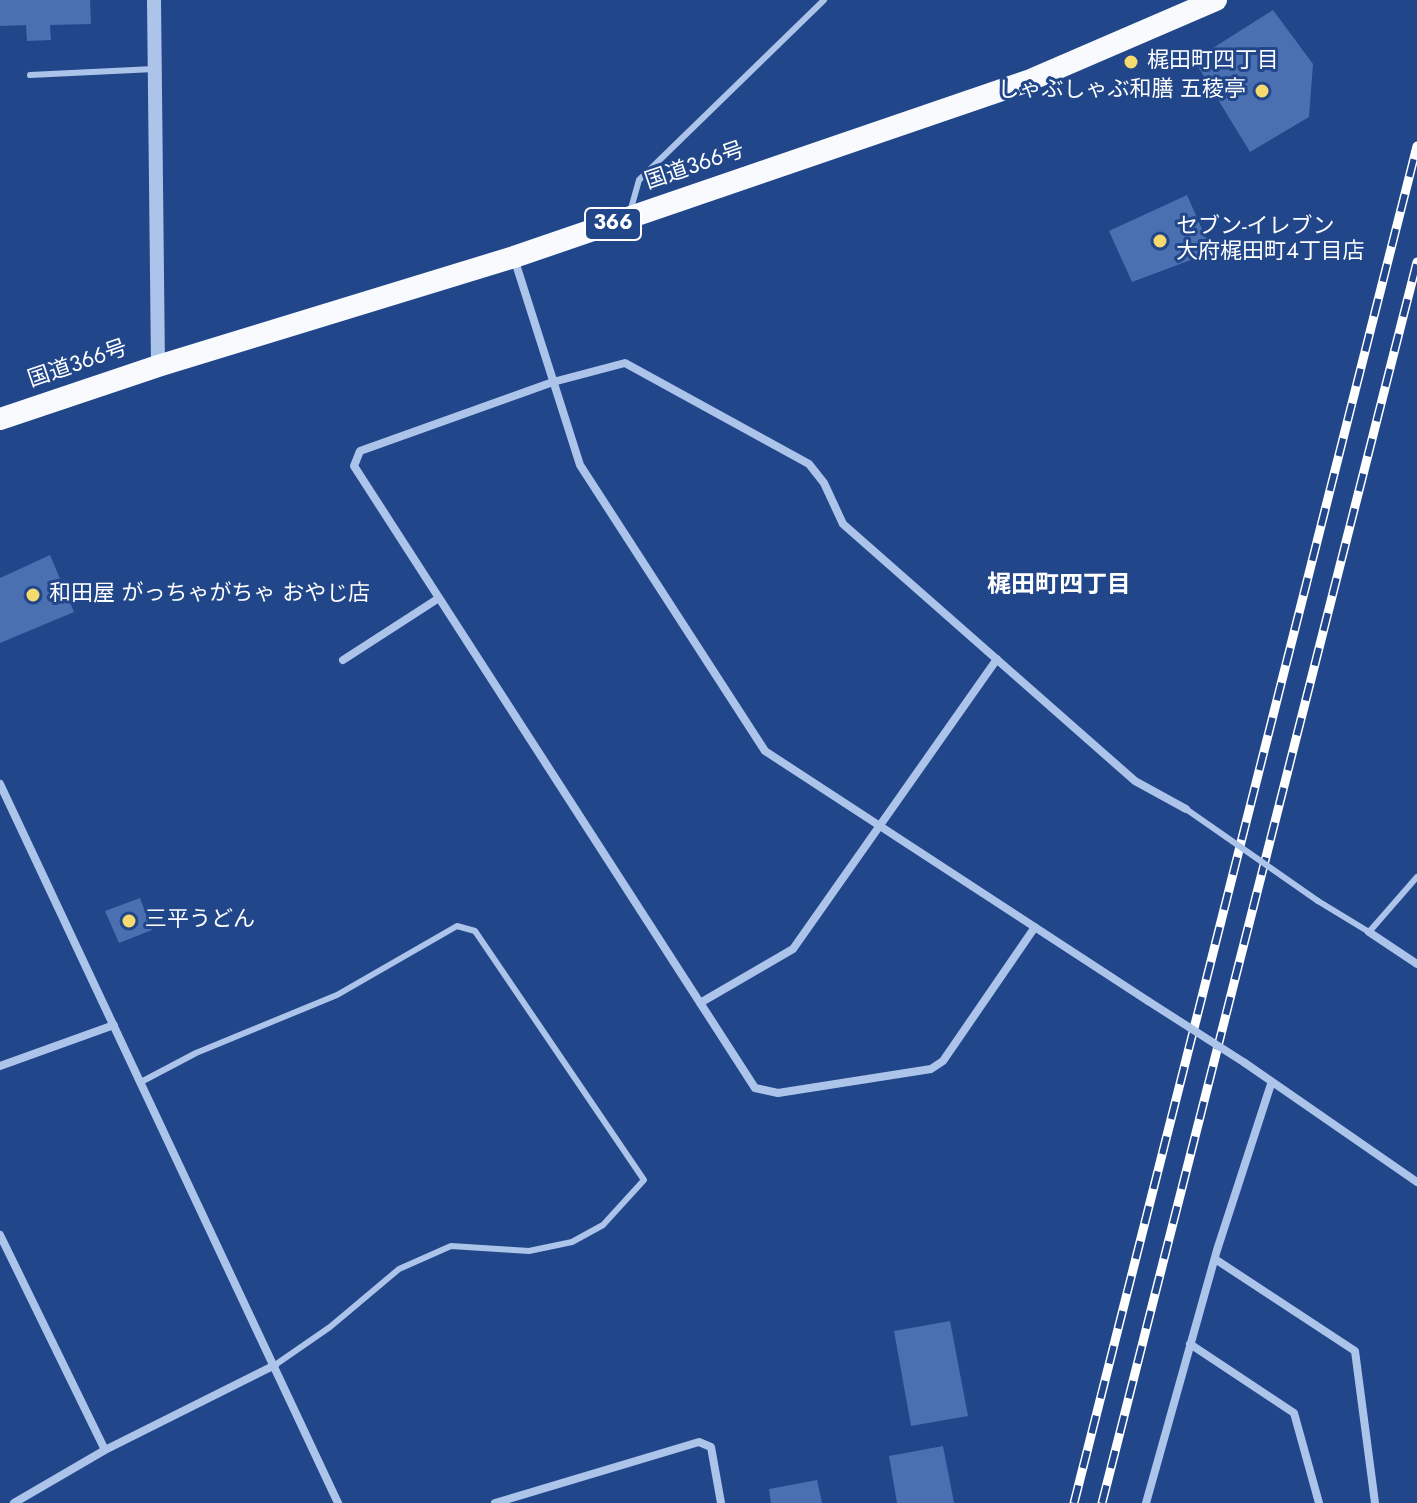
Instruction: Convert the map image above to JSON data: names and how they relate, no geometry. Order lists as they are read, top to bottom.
{
  "streets": {
    "highway": ["国道366号", "366"]
  },
  "districts": ["梶田町四丁目"],
  "places": [
    "梶田町四丁目",
    "しゃぶしゃぶ和膳 五稜亭",
    "セブン-イレブン 大府梶田町４丁目店",
    "和田屋 がっちゃがちゃ おやじ店",
    "三平うどん"
  ]
}
